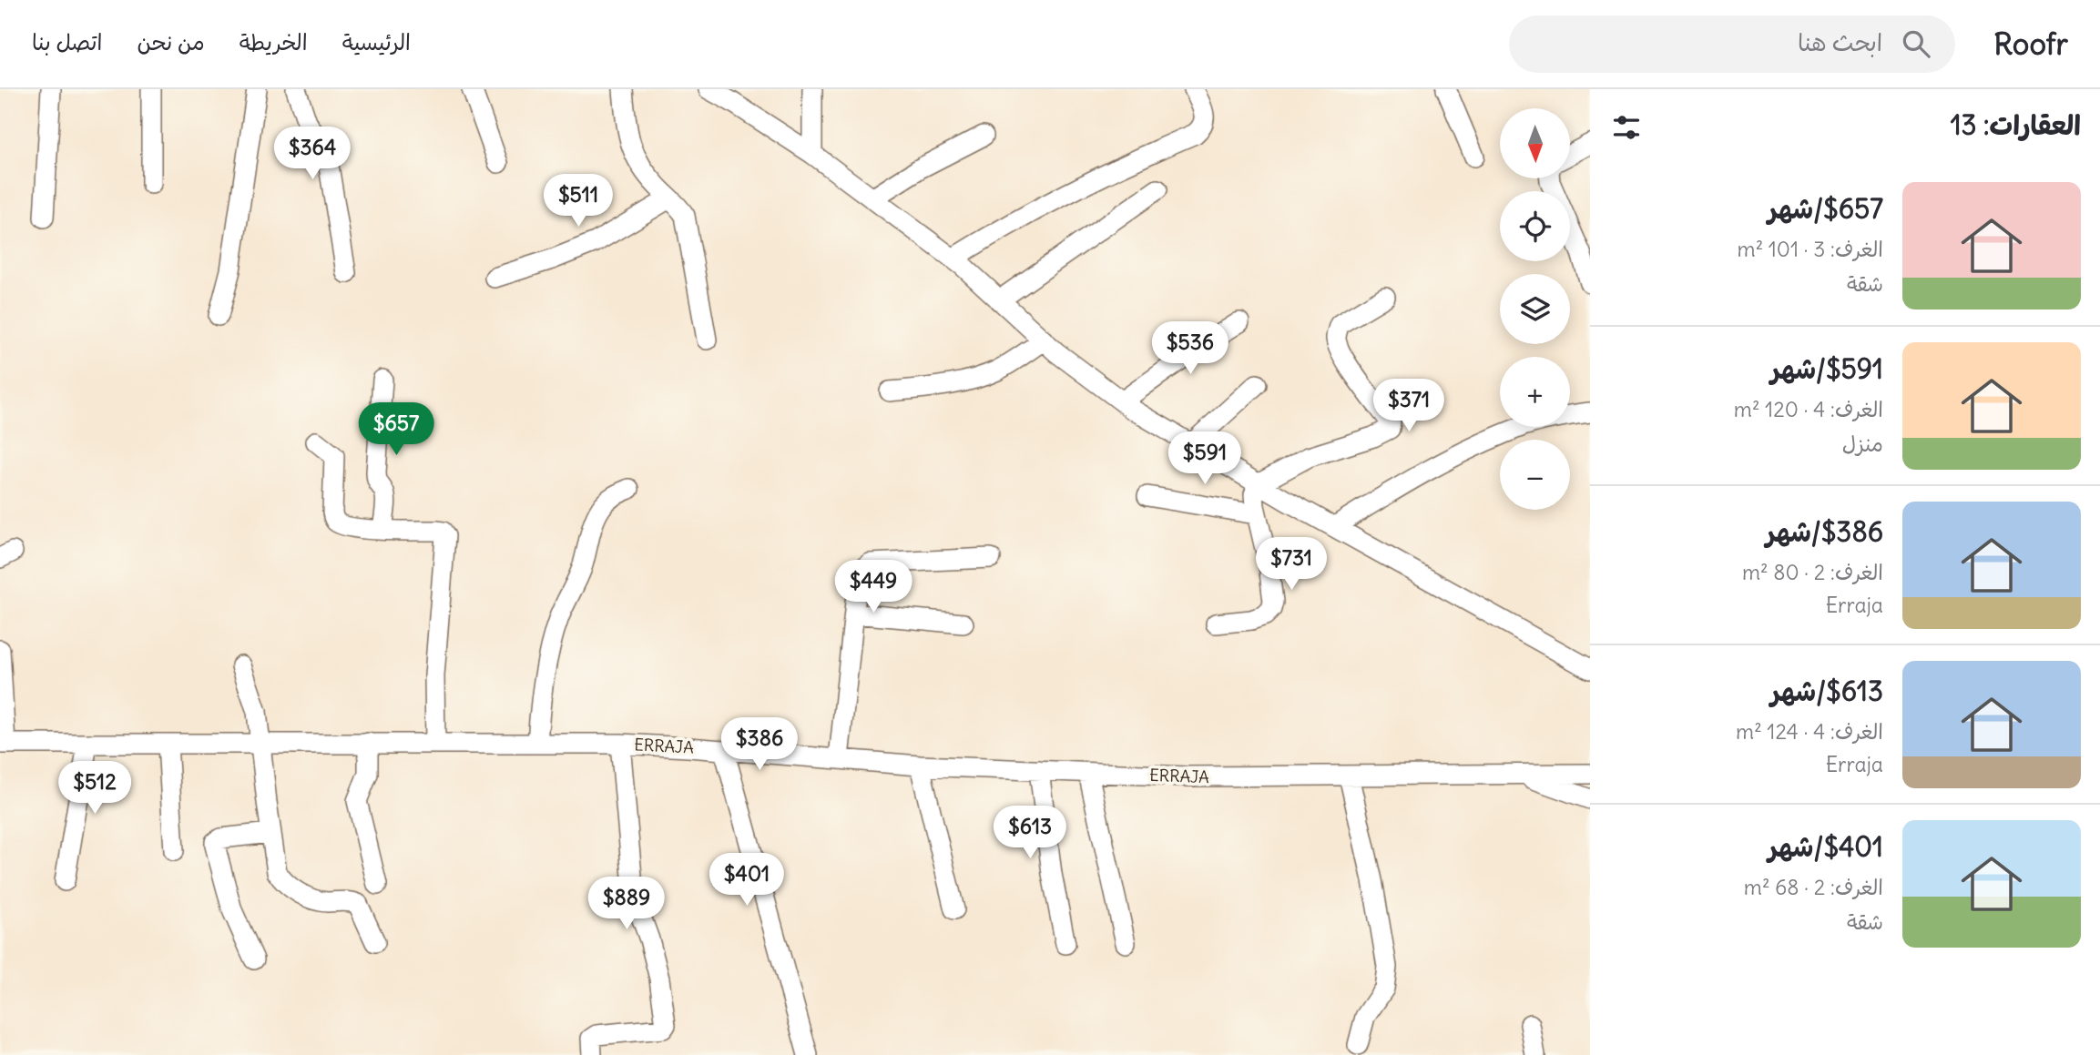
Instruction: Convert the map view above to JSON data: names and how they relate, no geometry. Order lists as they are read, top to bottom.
{
  "streets": {
    "street": ["ERRAJA"]
  },
  "north": "bottom",
  "page": {
    "header": "Roofr",
    "search": "ابحث هنا",
    "nav": [
      "الرئيسية",
      "الخريطة",
      "من نحن",
      "اتصل بنا"
    ],
    "heading": "العقارات: 13",
    "map_buttons": ["+", "−"],
    "price": [
      "$364",
      "$511",
      "$536",
      "$371",
      "$657",
      "$591",
      "$731",
      "$449",
      "$386",
      "$512",
      "$613",
      "$401",
      "$889"
    ],
    "list": [
      {
        "name": "$657/شهر",
        "note": "الغرف: 3 · 101 m² · شقة"
      },
      {
        "name": "$591/شهر",
        "note": "الغرف: 4 · 120 m² · منزل"
      },
      {
        "name": "$386/شهر",
        "note": "الغرف: 2 · 80 m² · Erraja"
      },
      {
        "name": "$613/شهر",
        "note": "الغرف: 4 · 124 m² · Erraja"
      },
      {
        "name": "$401/شهر",
        "note": "الغرف: 2 · 68 m² · شقة"
      }
    ]
  }
}
